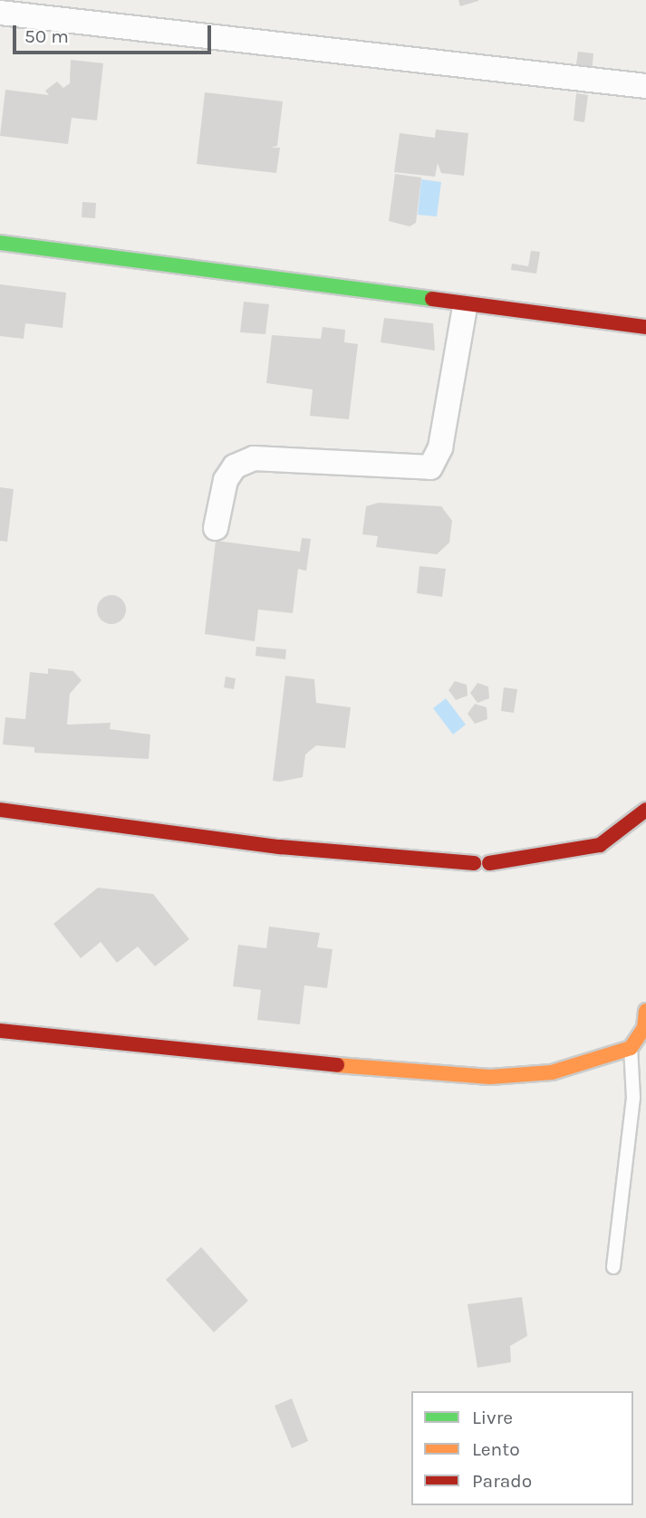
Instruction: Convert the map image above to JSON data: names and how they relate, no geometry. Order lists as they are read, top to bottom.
{
  "legend": ["Livre", "Lento", "Parado"],
  "scale_bar": "50 m"
}
